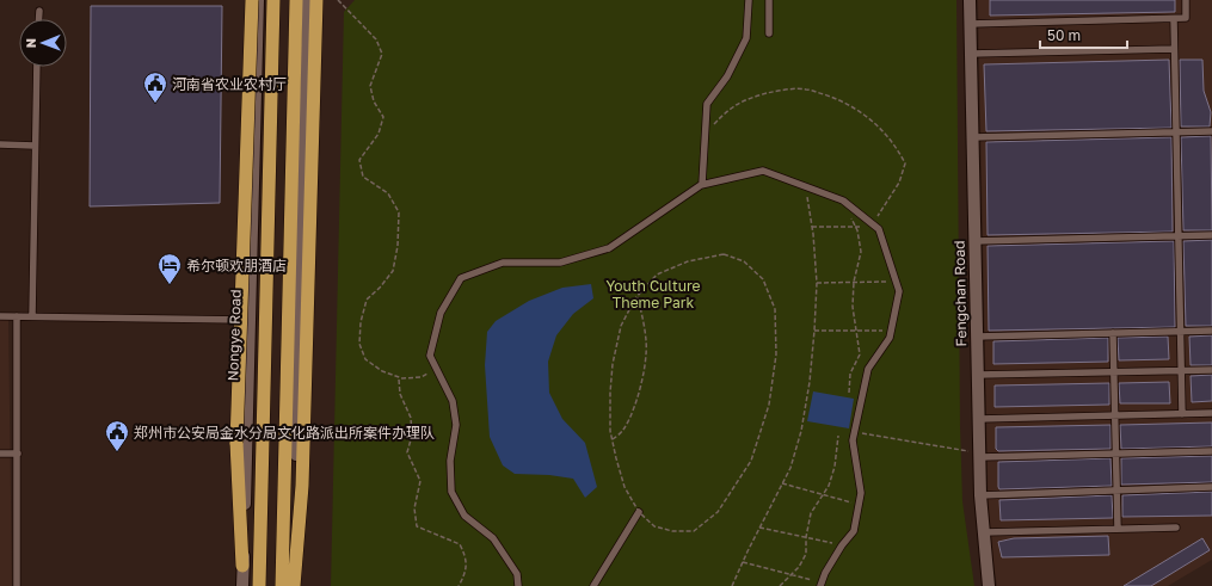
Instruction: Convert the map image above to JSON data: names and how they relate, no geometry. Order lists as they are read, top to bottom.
{
  "streets": {
    "street": ["Fengchan Road", "Nongye Road"]
  },
  "parks": ["Youth Culture Theme Park"],
  "places": {
    "public building": ["河南省农业农村厅", "郑州市公安局金水分局文化路派出所案件办理队"],
    "hotel": ["希尔顿欢朋酒店"]
  },
  "scale_bar": "50 m",
  "north": "left"
}
